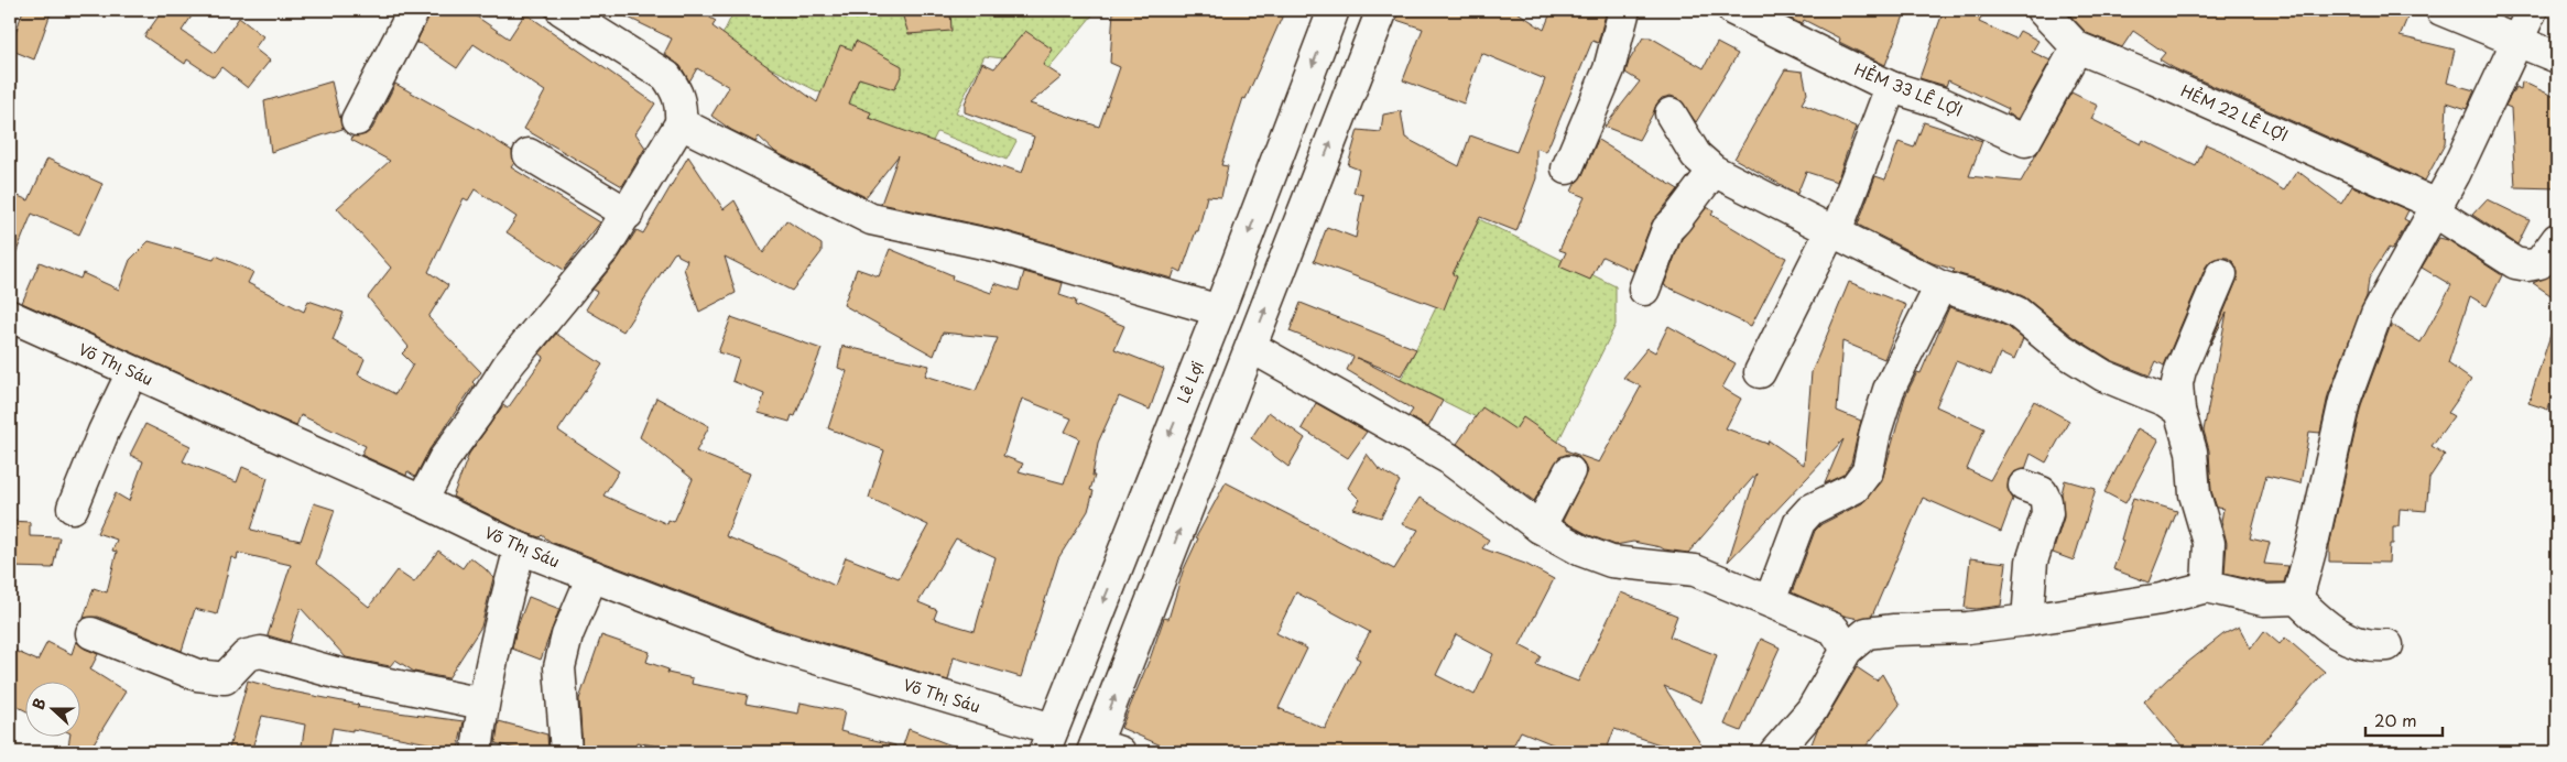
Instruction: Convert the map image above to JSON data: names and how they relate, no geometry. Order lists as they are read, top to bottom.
{
  "streets": {
    "street": [
      "HẺM 33 LÊ LỢI",
      "HẺM 22 LÊ LỢI",
      "Võ Thị Sáu",
      "Lê Lợi"
    ]
  },
  "crossings": [
    ["HẺM 33 LÊ LỢI", "HẺM 22 LÊ LỢI"],
    ["Võ Thị Sáu", "Lê Lợi"]
  ],
  "scale_bar": "20 m",
  "north": "left"
}
